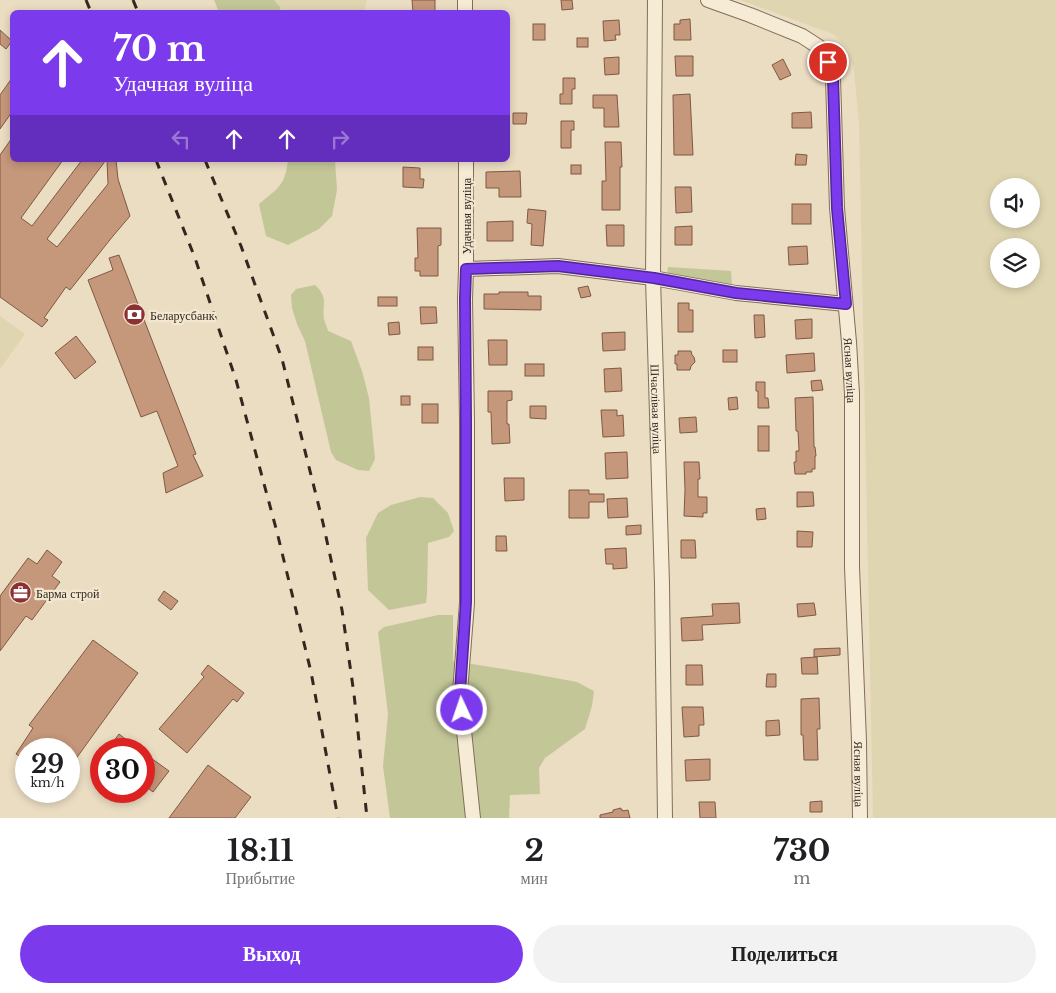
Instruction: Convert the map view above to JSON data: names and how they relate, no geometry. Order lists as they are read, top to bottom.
{
  "streets": {
    "street": ["Удачная вуліца", "Ясная вуліца", "Шчаслівая вуліца"]
  },
  "places": {
    "bank": ["Беларусбанк"],
    "office": ["Барма строй"]
  },
  "page": {
    "turn": ["70 m", "Удачная вуліца"],
    "speed": "29 km/h",
    "limit": "30",
    "eta": [
      "18:11",
      "Прибытие",
      "2",
      "мин",
      "730",
      "m"
    ],
    "buttons": ["Выход", "Поделиться"]
  }
}
